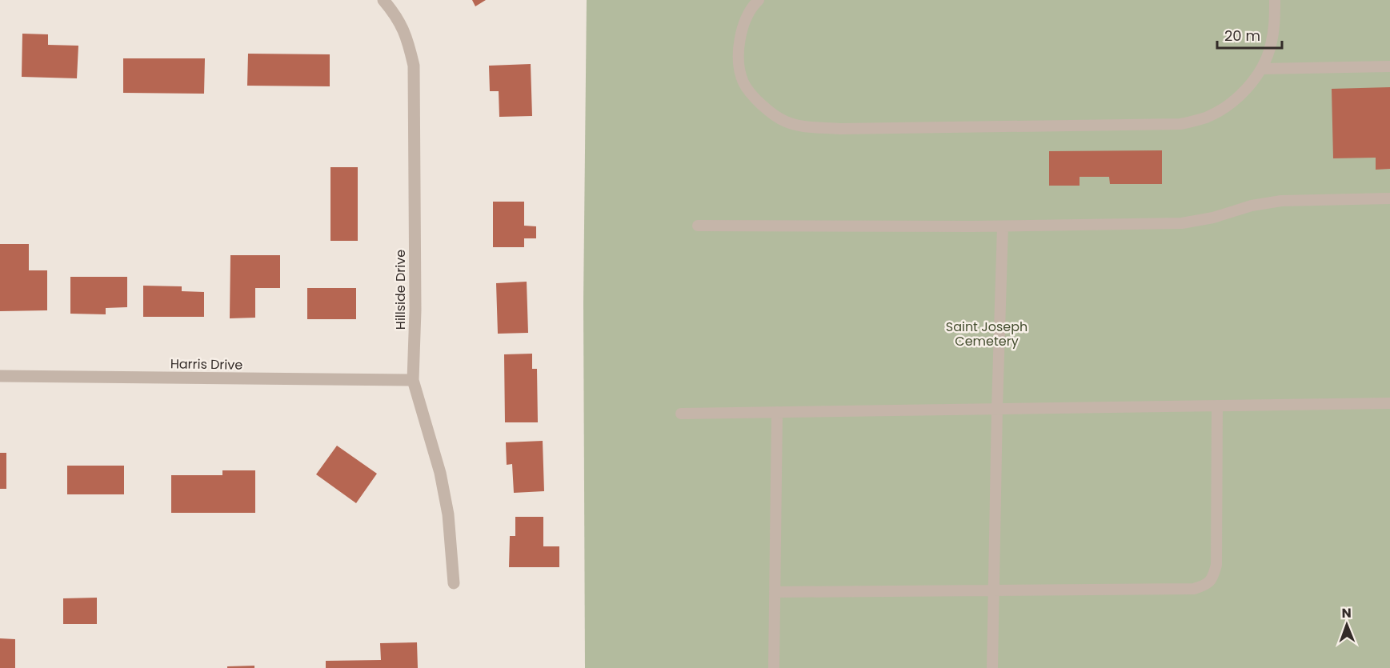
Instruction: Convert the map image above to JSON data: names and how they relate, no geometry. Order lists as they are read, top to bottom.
{
  "streets": {
    "street": ["Hillside Drive", "Harris Drive"]
  },
  "crossings": [
    ["Hillside Drive", "Harris Drive"]
  ],
  "parks": ["Saint Joseph Cemetery"],
  "scale_bar": "20 m",
  "north": "top"
}
